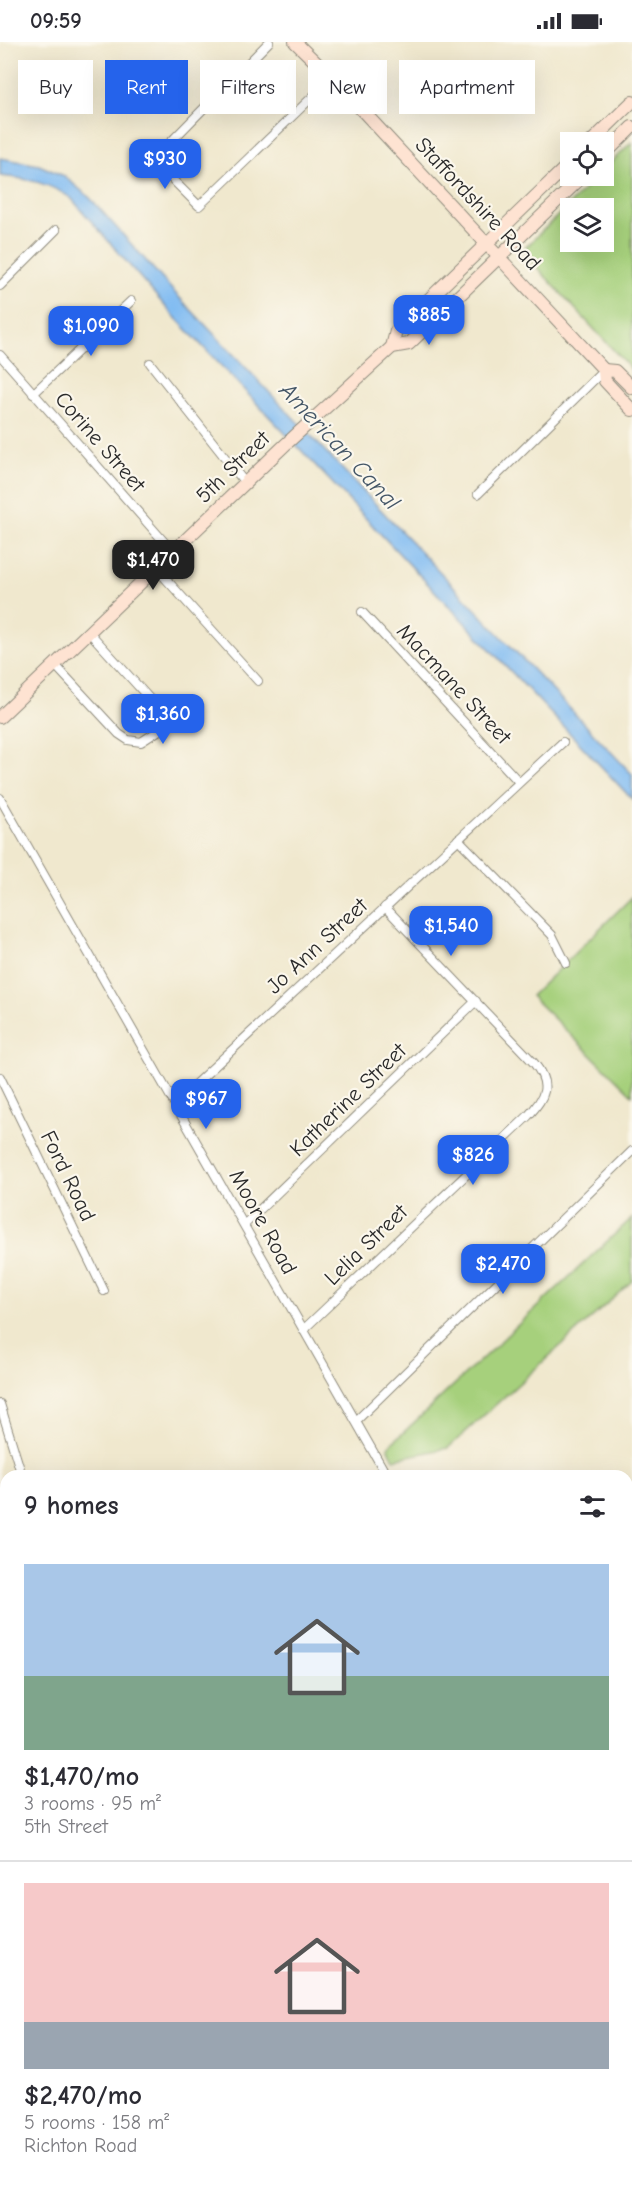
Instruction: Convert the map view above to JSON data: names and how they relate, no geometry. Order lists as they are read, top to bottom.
{
  "streets": {
    "main road": ["Staffordshire Road", "5th Street"],
    "street": [
      "Corine Street",
      "Macmane Street",
      "Jo Ann Street",
      "Katherine Street",
      "Ford Road",
      "Moore Road",
      "Lelia Street"
    ]
  },
  "crossings": [
    ["Staffordshire Road", "5th Street"],
    ["Corine Street", "5th Street"],
    ["Macmane Street", "Jo Ann Street"],
    ["Jo Ann Street", "Moore Road"],
    ["Jo Ann Street", "Lelia Street"],
    ["Katherine Street", "Moore Road"],
    ["Katherine Street", "Lelia Street"],
    ["Moore Road", "Lelia Street"]
  ],
  "water": ["American Canal"],
  "page": {
    "status": "09:59",
    "chip": [
      "Buy",
      "Rent",
      "Filters",
      "New",
      "Apartment"
    ],
    "price": [
      "$930",
      "$885",
      "$1,090",
      "$1,470",
      "$1,360",
      "$1,540",
      "$967",
      "$826",
      "$2,470"
    ],
    "heading": "9 homes",
    "list": [
      {
        "name": "$1,470/mo",
        "note": "3 rooms · 95 m² · 5th Street"
      },
      {
        "name": "$2,470/mo",
        "note": "5 rooms · 158 m² · Richton Road"
      }
    ]
  }
}
